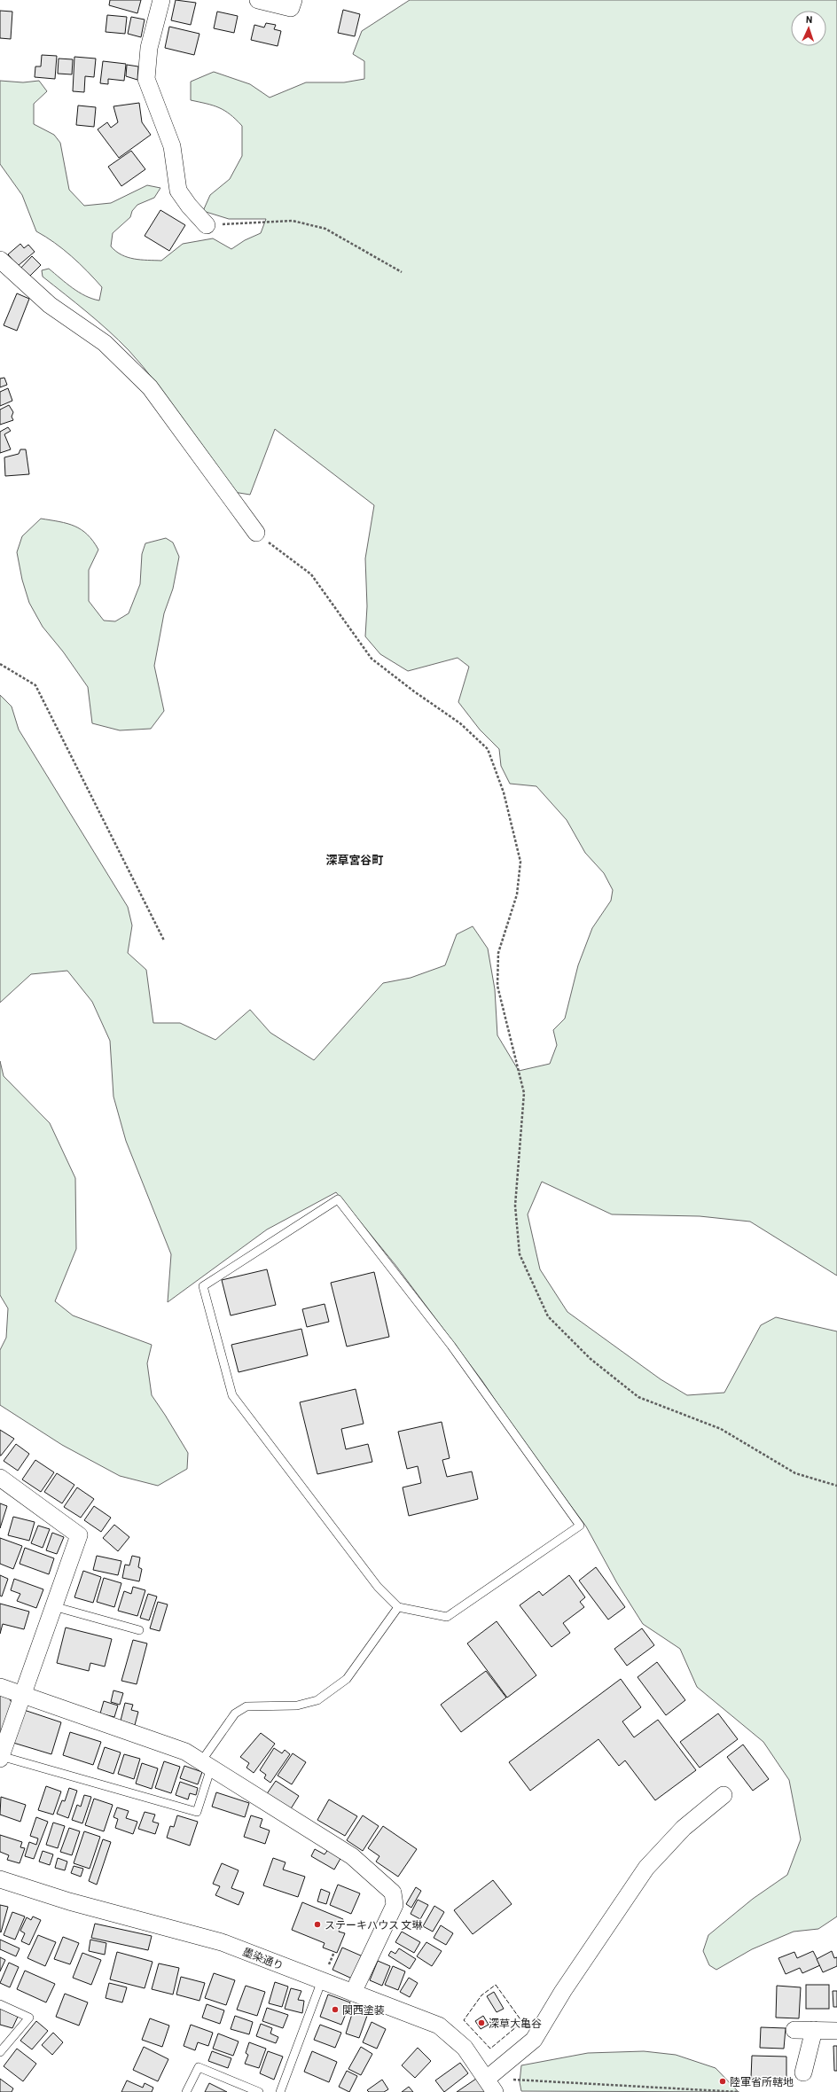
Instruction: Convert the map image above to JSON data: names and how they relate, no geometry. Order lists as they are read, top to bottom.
{
  "streets": {
    "street": ["墨染通り"]
  },
  "districts": ["深草宮谷町"],
  "places": [
    "ステーキハウス 文琳",
    "関西塗装",
    "深草大亀谷",
    "陸軍省所轄地"
  ],
  "north": "top"
}
